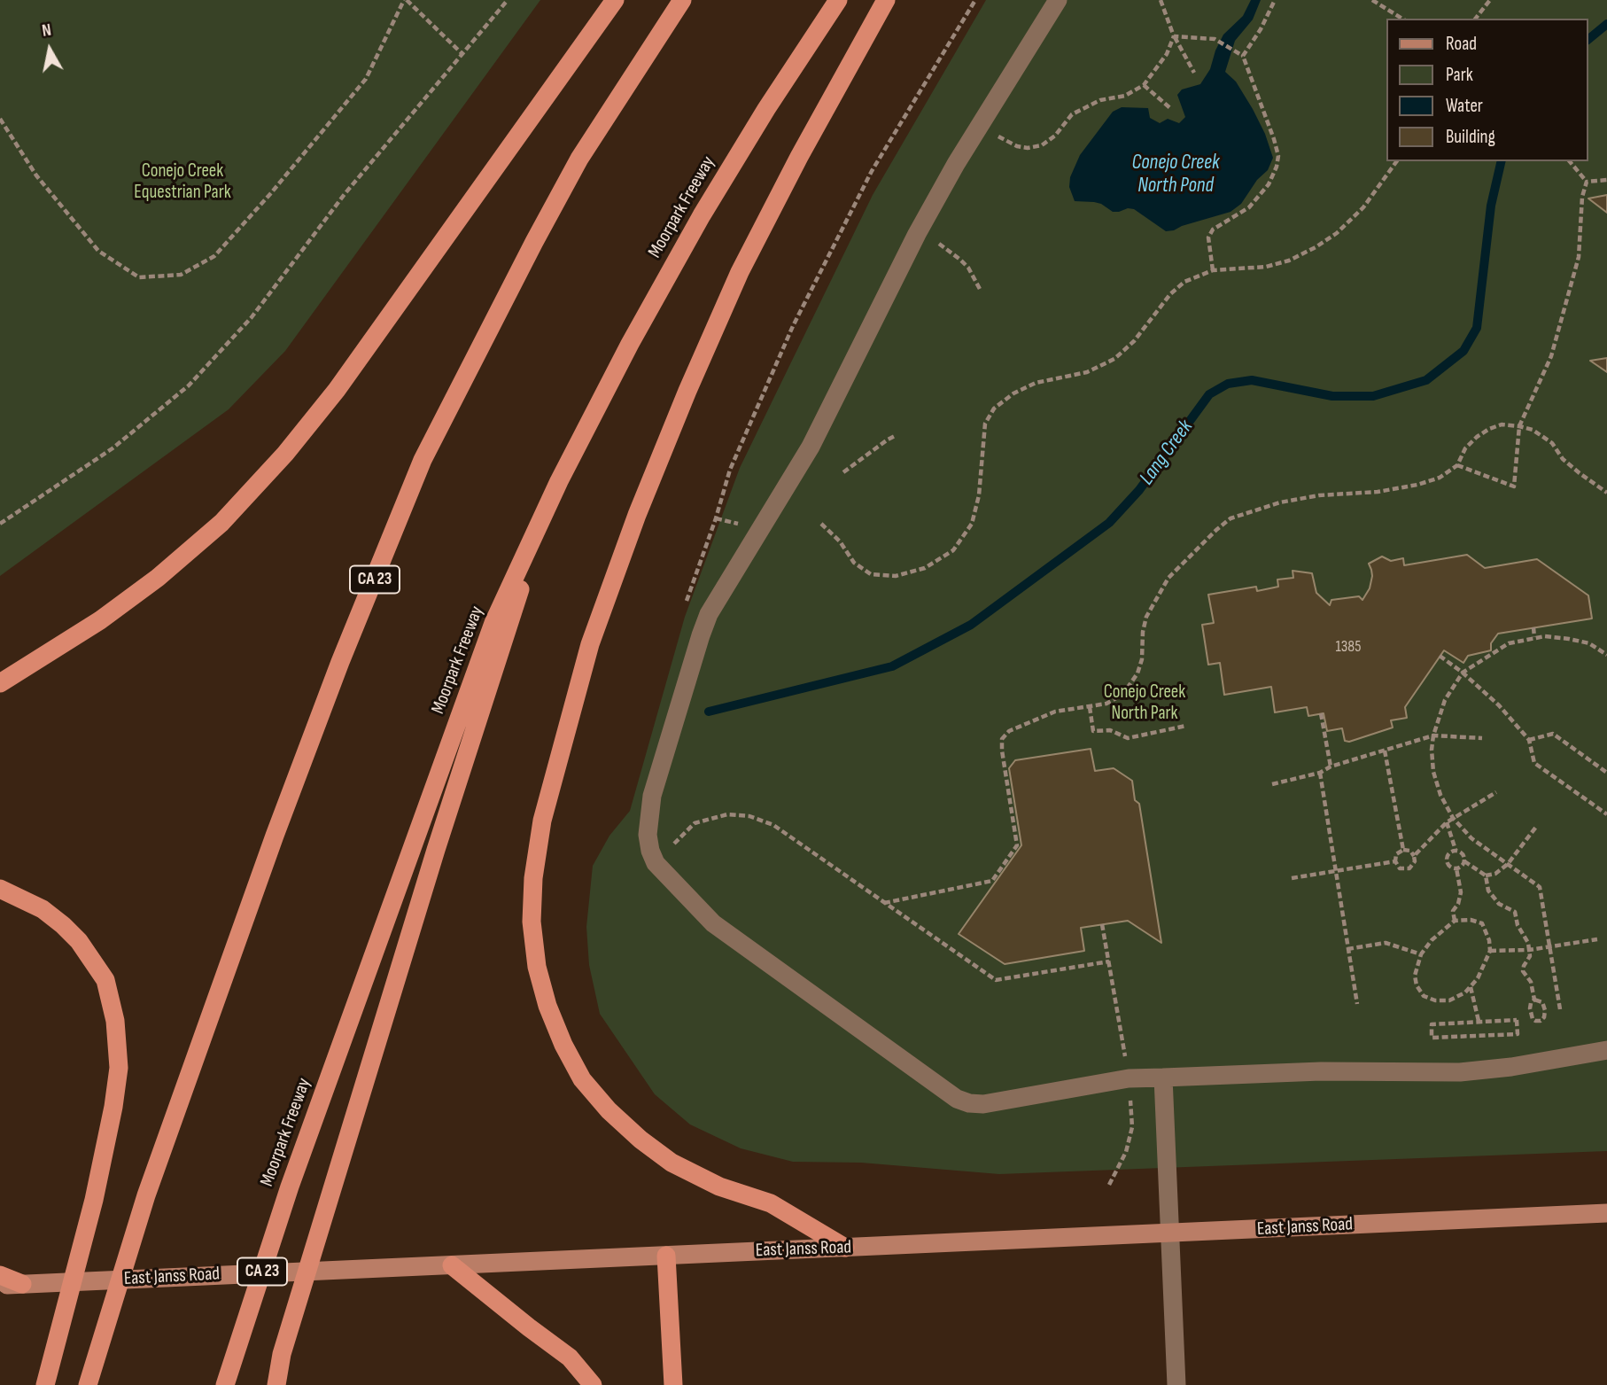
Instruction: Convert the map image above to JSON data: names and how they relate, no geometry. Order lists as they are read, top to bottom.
{
  "streets": {
    "highway": ["Moorpark Freeway", "CA 23"],
    "main road": ["East Janss Road"]
  },
  "water": ["Conejo Creek North Pond", "Lang Creek"],
  "parks": ["Conejo Creek Equestrian Park", "Conejo Creek North Park"],
  "house_numbers": ["1385"],
  "legend": [
    "Road",
    "Park",
    "Water",
    "Building"
  ],
  "north": "top"
}
